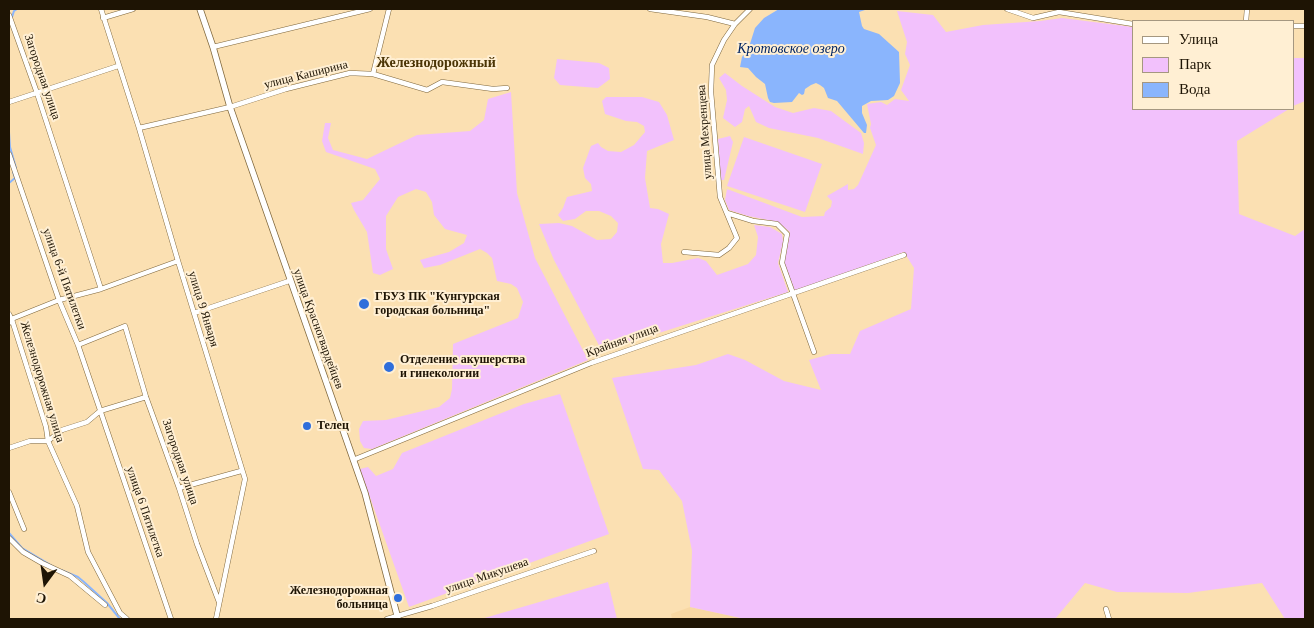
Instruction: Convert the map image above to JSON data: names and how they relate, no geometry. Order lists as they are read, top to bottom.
{
  "streets": {
    "street": [
      "улица Каширина",
      "Загородная улица",
      "улица Мехренцева",
      "улица 6-й Пятилетки",
      "улица 9 Января",
      "улица Красногвардейцев",
      "Крайняя улица",
      "Железнодорожная улица",
      "улица 6 Пятилетка",
      "улица Микушева"
    ]
  },
  "crossings": [
    ["улица Каширина", "улица 9 Января"],
    ["улица Каширина", "улица Красногвардейцев"],
    ["Загородная улица", "улица 6-й Пятилетки"],
    ["Загородная улица", "улица 9 Января"],
    ["улица 6-й Пятилетки", "улица 6 Пятилетка"],
    ["улица Красногвардейцев", "Крайняя улица"],
    ["улица Красногвардейцев", "улица Микушева"]
  ],
  "districts": ["Железнодорожный"],
  "water": ["Кротовское озеро"],
  "places": [
    "ГБУЗ ПК \"Кунгурская городская больница\"",
    "Отделение акушерства и гинекологии",
    "Телец",
    "Железнодорожная больница"
  ],
  "legend": ["Улица", "Парк", "Вода"],
  "north": "bottom"
}
